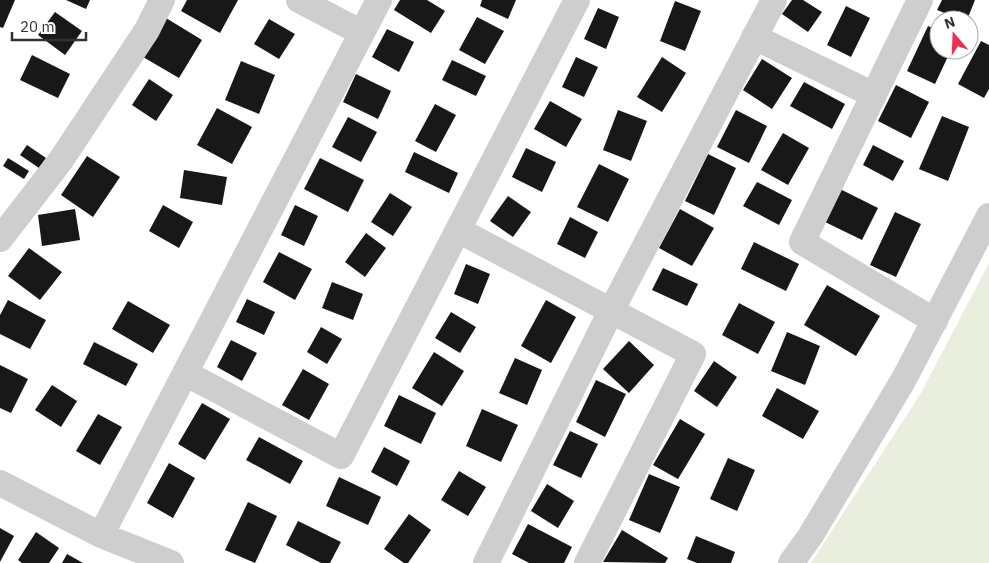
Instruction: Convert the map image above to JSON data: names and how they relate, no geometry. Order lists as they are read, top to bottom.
{
  "scale_bar": "20 m",
  "north": "top"
}
